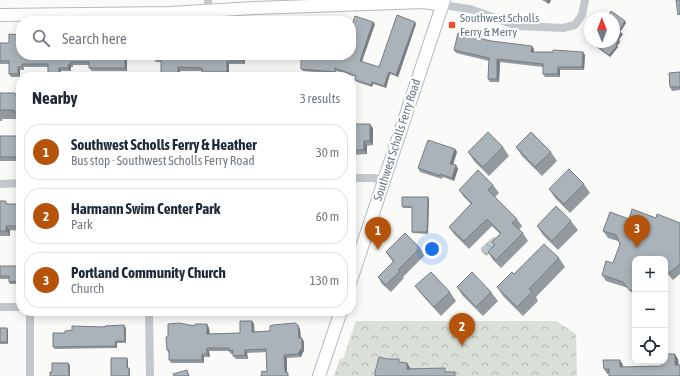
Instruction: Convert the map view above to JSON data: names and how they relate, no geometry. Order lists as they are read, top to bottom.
{
  "streets": {
    "street": ["Southwest Scholls Ferry Road"]
  },
  "places": {
    "transit": ["Southwest Scholls Ferry & Merry"]
  },
  "north": "top",
  "page": {
    "search": "Search here",
    "heading": ["Nearby", "3 results"],
    "list": [
      {
        "mark": "1",
        "name": "Southwest Scholls Ferry & Heather",
        "note": "Bus stop · Southwest Scholls Ferry Road",
        "value": "30 m"
      },
      {
        "mark": "2",
        "name": "Harmann Swim Center Park",
        "note": "Park",
        "value": "60 m"
      },
      {
        "mark": "3",
        "name": "Portland Community Church",
        "note": "Church",
        "value": "130 m"
      }
    ],
    "pins": ["3", "1", "2"],
    "map_buttons": ["+", "−"]
  }
}
